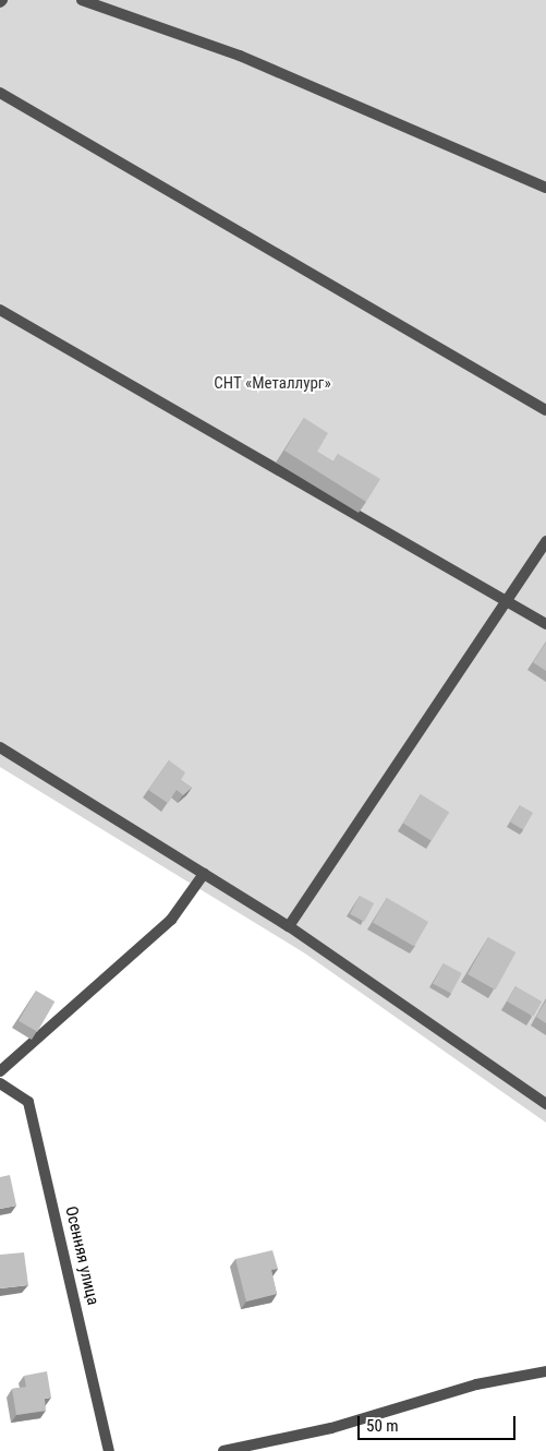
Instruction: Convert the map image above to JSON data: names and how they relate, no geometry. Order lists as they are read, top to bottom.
{
  "streets": {
    "street": ["Осенняя улица"]
  },
  "parks": ["СНТ «Металлург»"],
  "scale_bar": "50 m"
}
